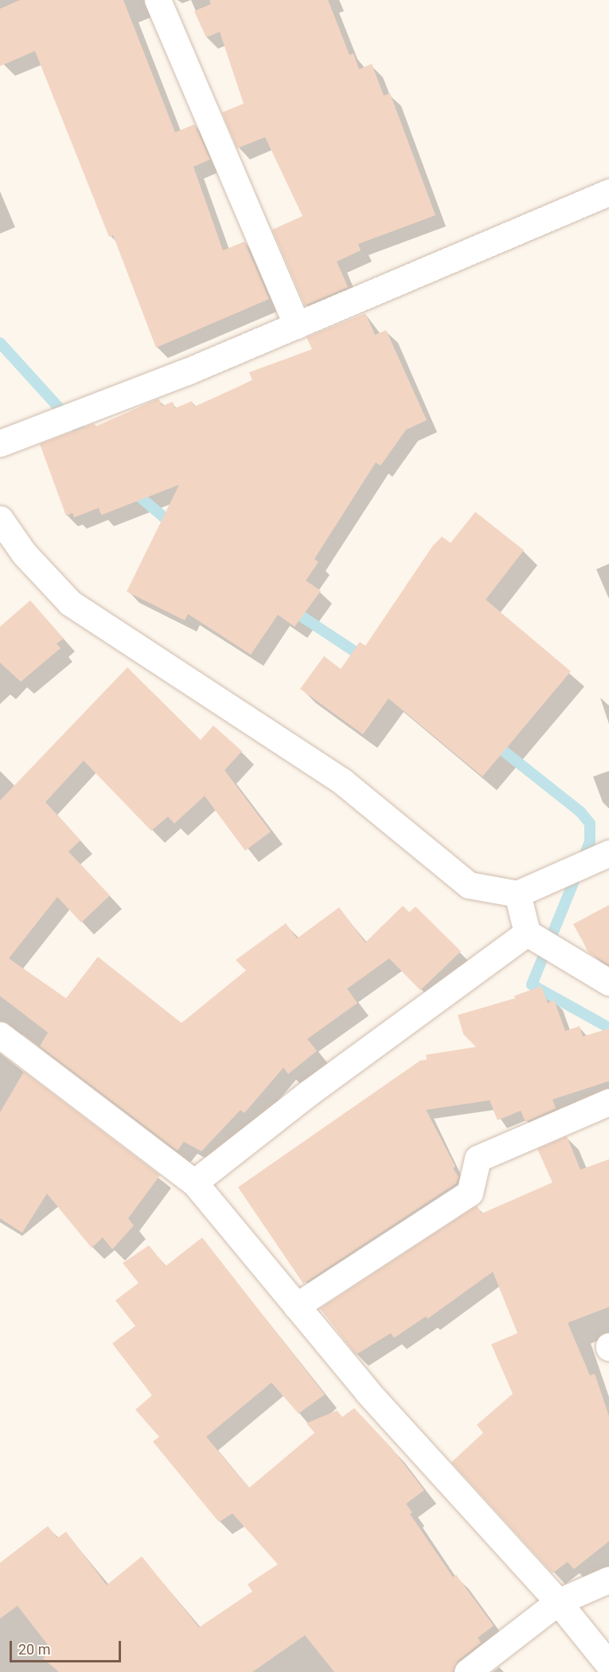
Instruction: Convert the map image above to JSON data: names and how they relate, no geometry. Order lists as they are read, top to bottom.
{
  "scale_bar": "20 m"
}
